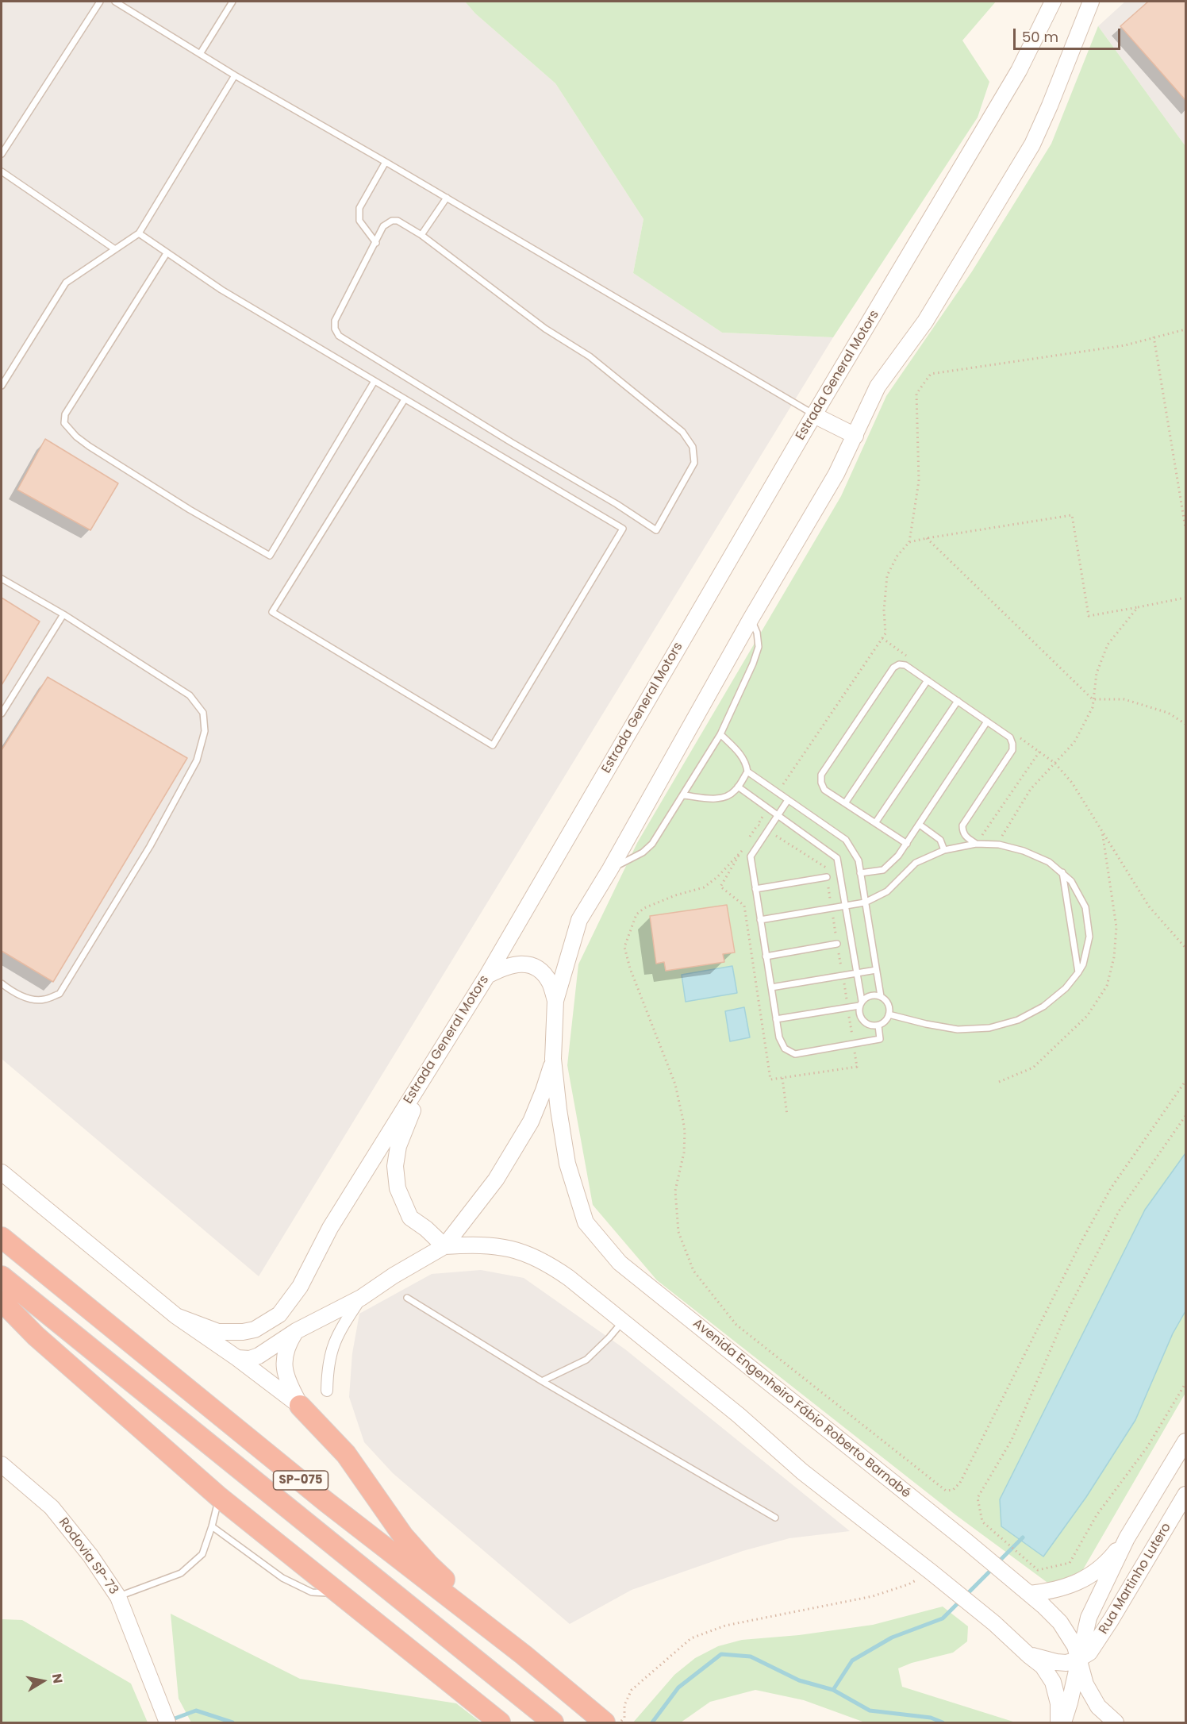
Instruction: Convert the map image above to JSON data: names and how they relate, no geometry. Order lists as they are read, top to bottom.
{
  "streets": {
    "highway": ["SP-075"],
    "main road": [
      "Estrada General Motors",
      "Avenida Engenheiro Fábio Roberto Barnabé",
      "Rodovia SP-73",
      "Rua Martinho Lutero"
    ]
  },
  "crossings": [
    ["Avenida Engenheiro Fábio Roberto Barnabé", "Rua Martinho Lutero"]
  ],
  "scale_bar": "50 m",
  "north": "right"
}
